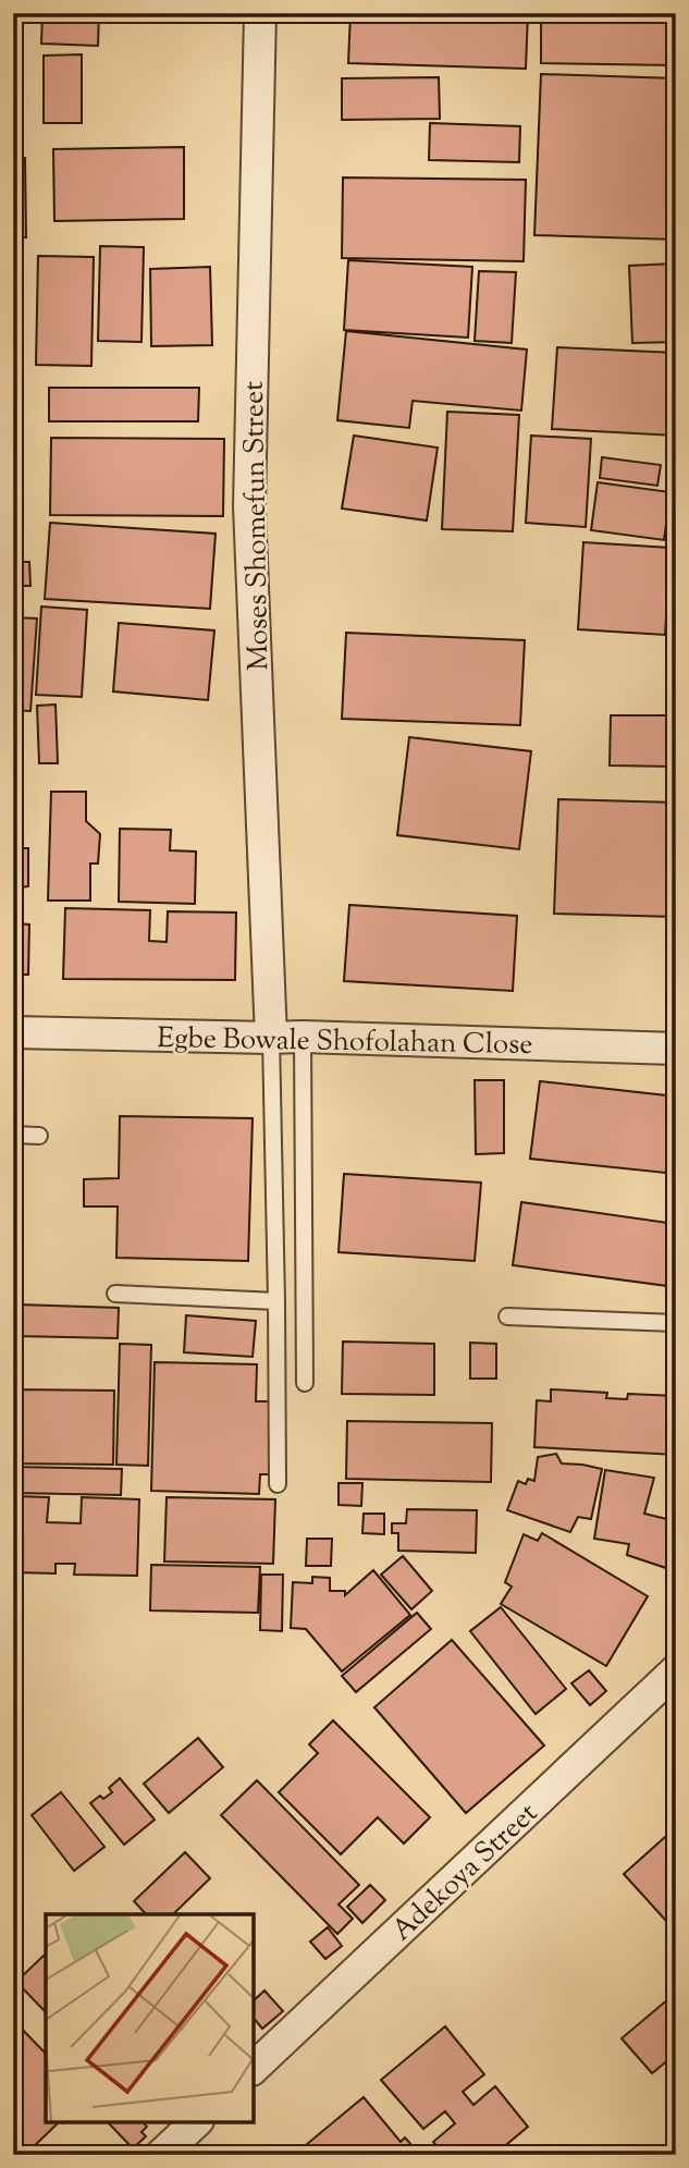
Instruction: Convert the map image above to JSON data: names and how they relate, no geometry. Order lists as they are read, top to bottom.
{
  "streets": {
    "street": ["Moses Shomefun Street", "Egbe Bowale Shofolahan Close", "Adekoya Street"]
  },
  "crossings": [
    ["Moses Shomefun Street", "Egbe Bowale Shofolahan Close"]
  ]
}
